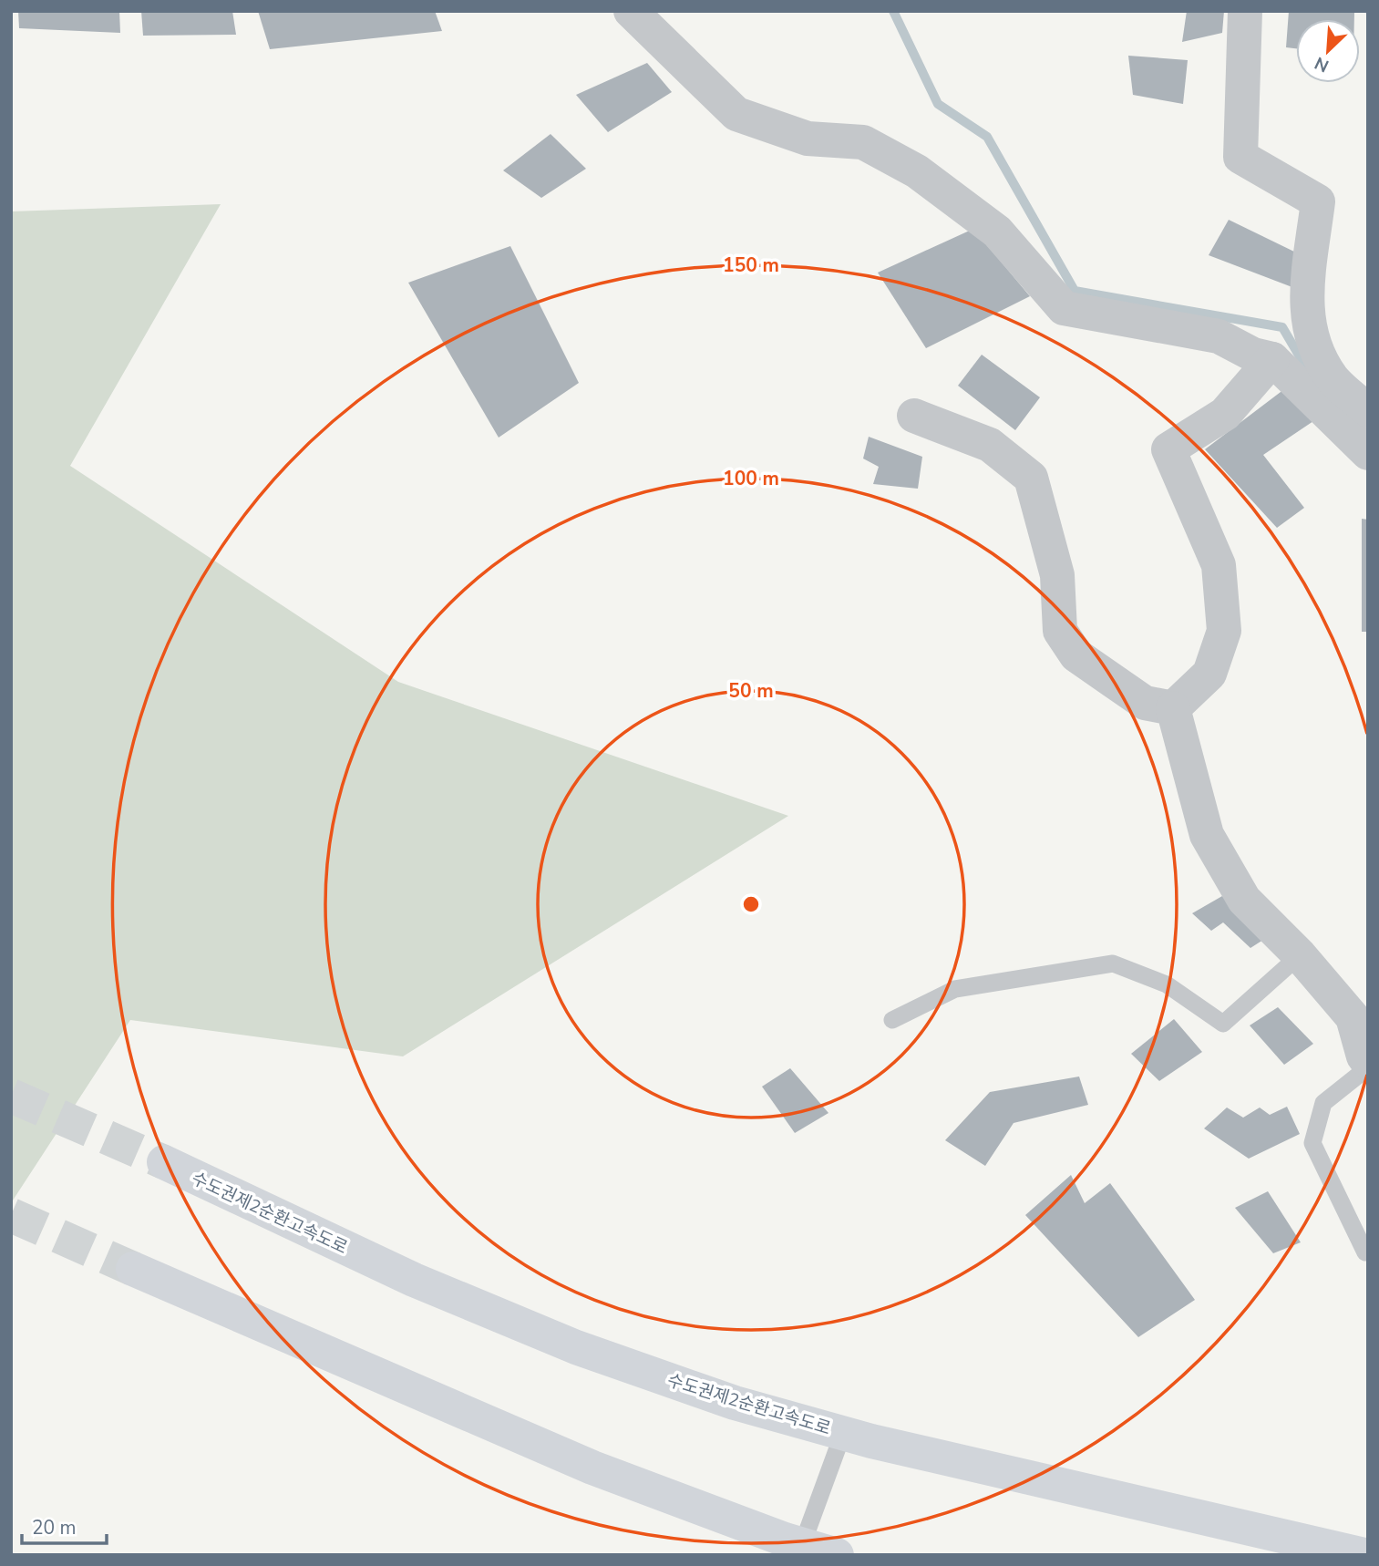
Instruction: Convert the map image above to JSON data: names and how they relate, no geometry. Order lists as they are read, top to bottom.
{
  "streets": {
    "highway": ["수도권제2순환고속도로"]
  },
  "scale_bar": "20 m",
  "north": "bottom left",
  "rings": ["150 m", "100 m", "50 m"]
}
